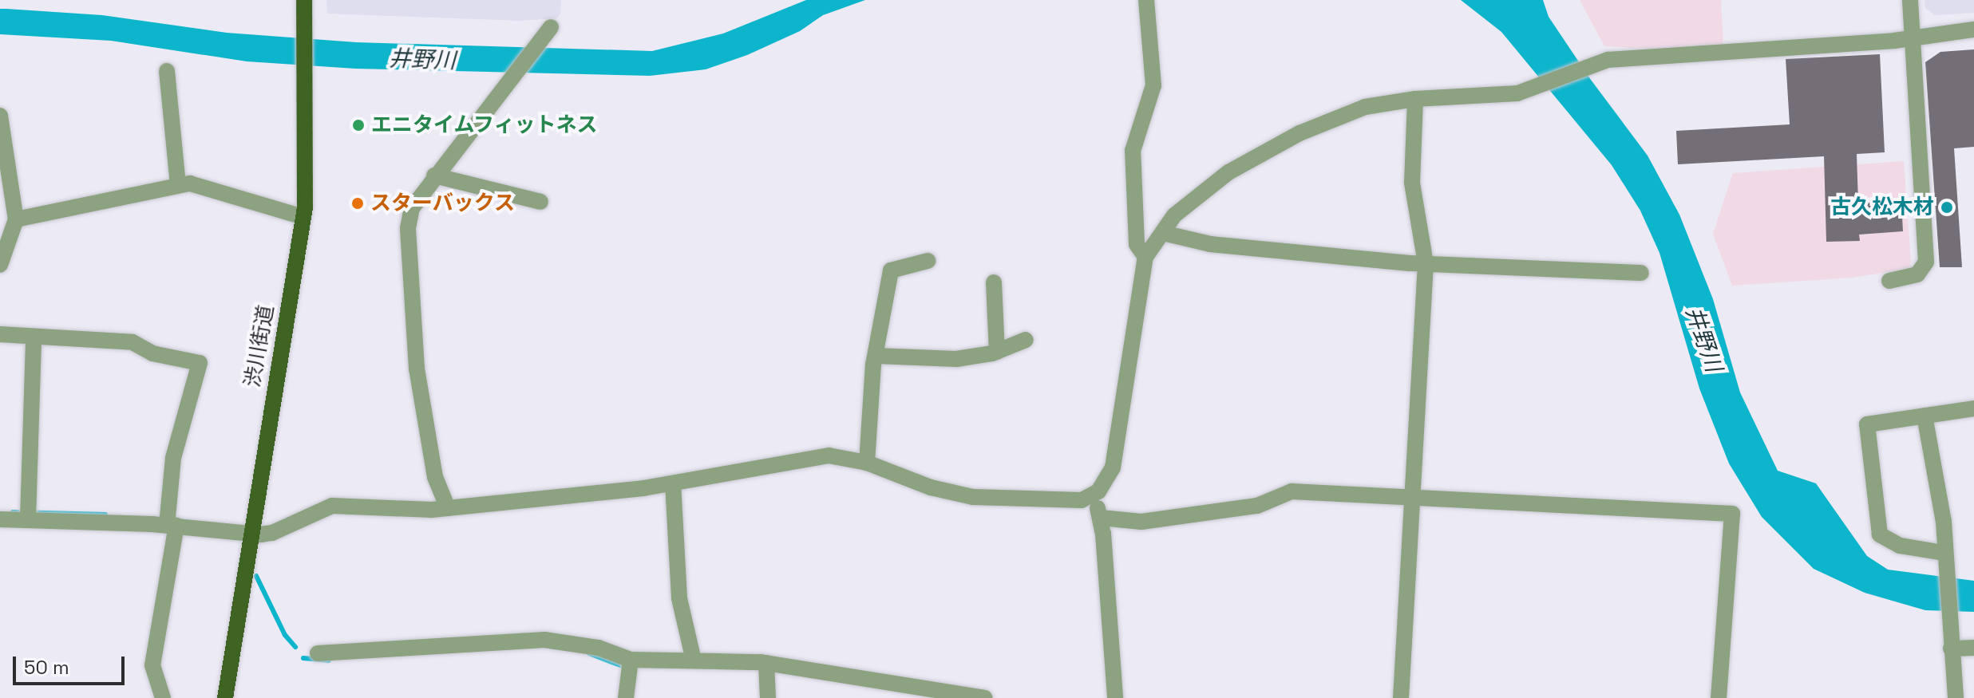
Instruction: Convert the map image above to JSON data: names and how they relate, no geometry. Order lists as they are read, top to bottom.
{
  "streets": {
    "main road": ["渋川街道"]
  },
  "water": ["井野川"],
  "places": ["エニタイムフィットネス", "スターバックス", "古久松木材"],
  "scale_bar": "50 m"
}
